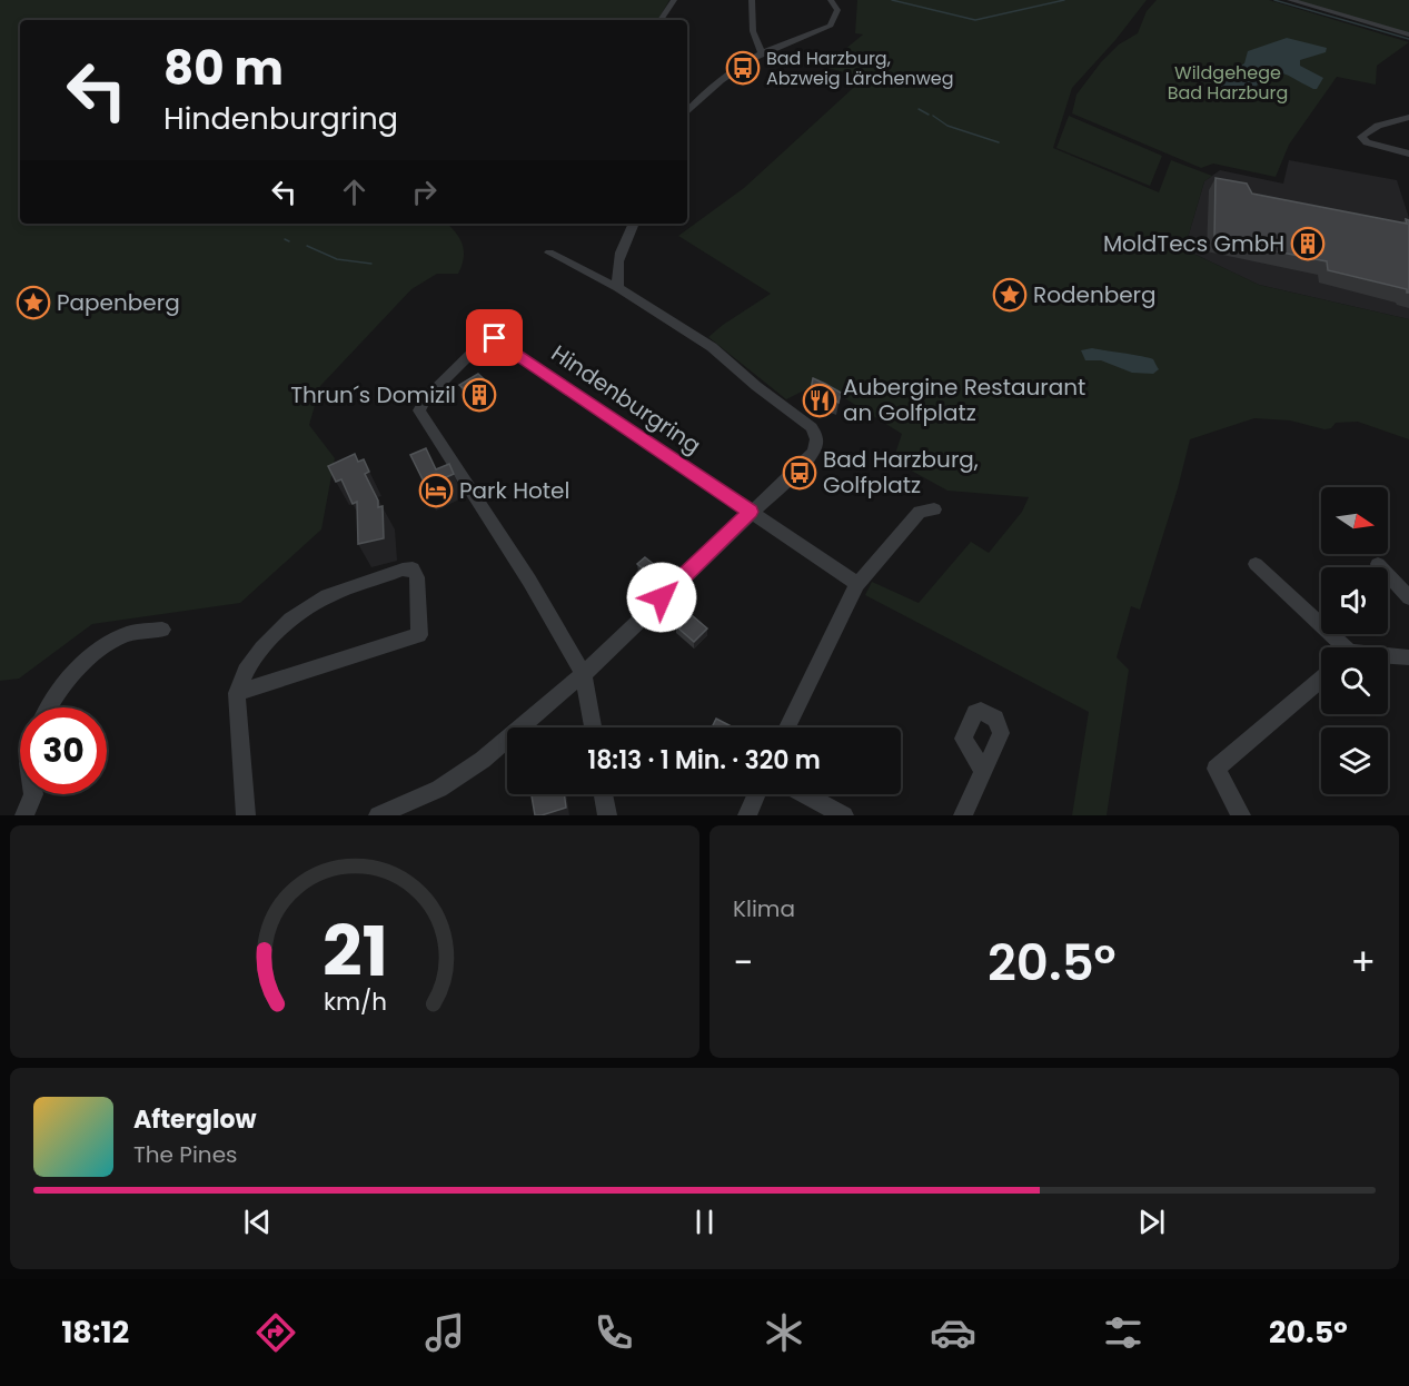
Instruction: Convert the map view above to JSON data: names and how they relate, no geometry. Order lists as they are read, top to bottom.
{
  "streets": {
    "street": ["Hindenburgring"]
  },
  "parks": ["Wildgehege Bad Harzburg"],
  "places": {
    "bus stop": ["Bad Harzburg, Abzweig Lärchenweg", "Bad Harzburg, Golfplatz"],
    "building": ["MoldTecs GmbH", "Thrun´s Domizil"],
    "place": ["Rodenberg", "Papenberg"],
    "restaurant": ["Aubergine Restaurant an Golfplatz"],
    "hotel": ["Park Hotel"]
  },
  "north": "right",
  "page": {
    "turn": ["80 m", "Hindenburgring"],
    "limit": "30",
    "trip": "18:13 · 1 Min. · 320 m",
    "tile": "Klima",
    "heat": ["−", "20.5°", "+"],
    "song": ["Afterglow", "The Pines"],
    "tabs": ["18:12", "20.5°"],
    "gauge": ["21", "km/h"]
  }
}
